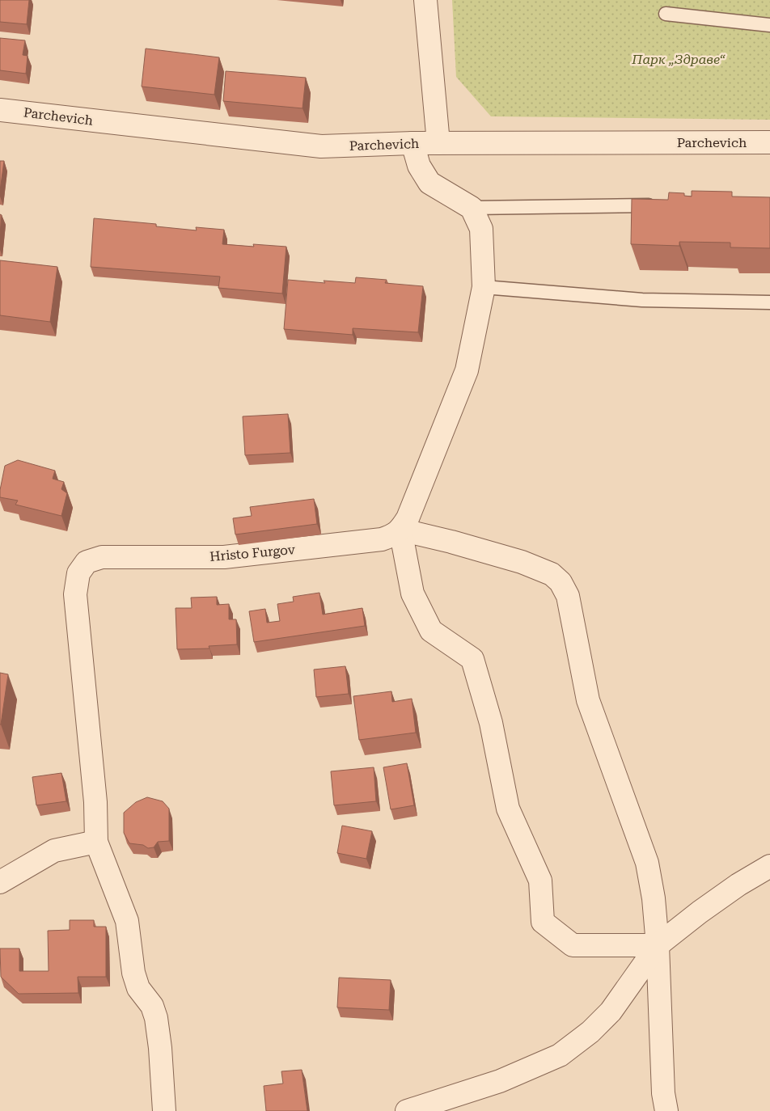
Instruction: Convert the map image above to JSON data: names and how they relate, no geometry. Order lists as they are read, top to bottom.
{
  "streets": {
    "street": ["Parchevich", "Hristo Furgov"]
  },
  "parks": ["Парк „Здраве“"]
}
